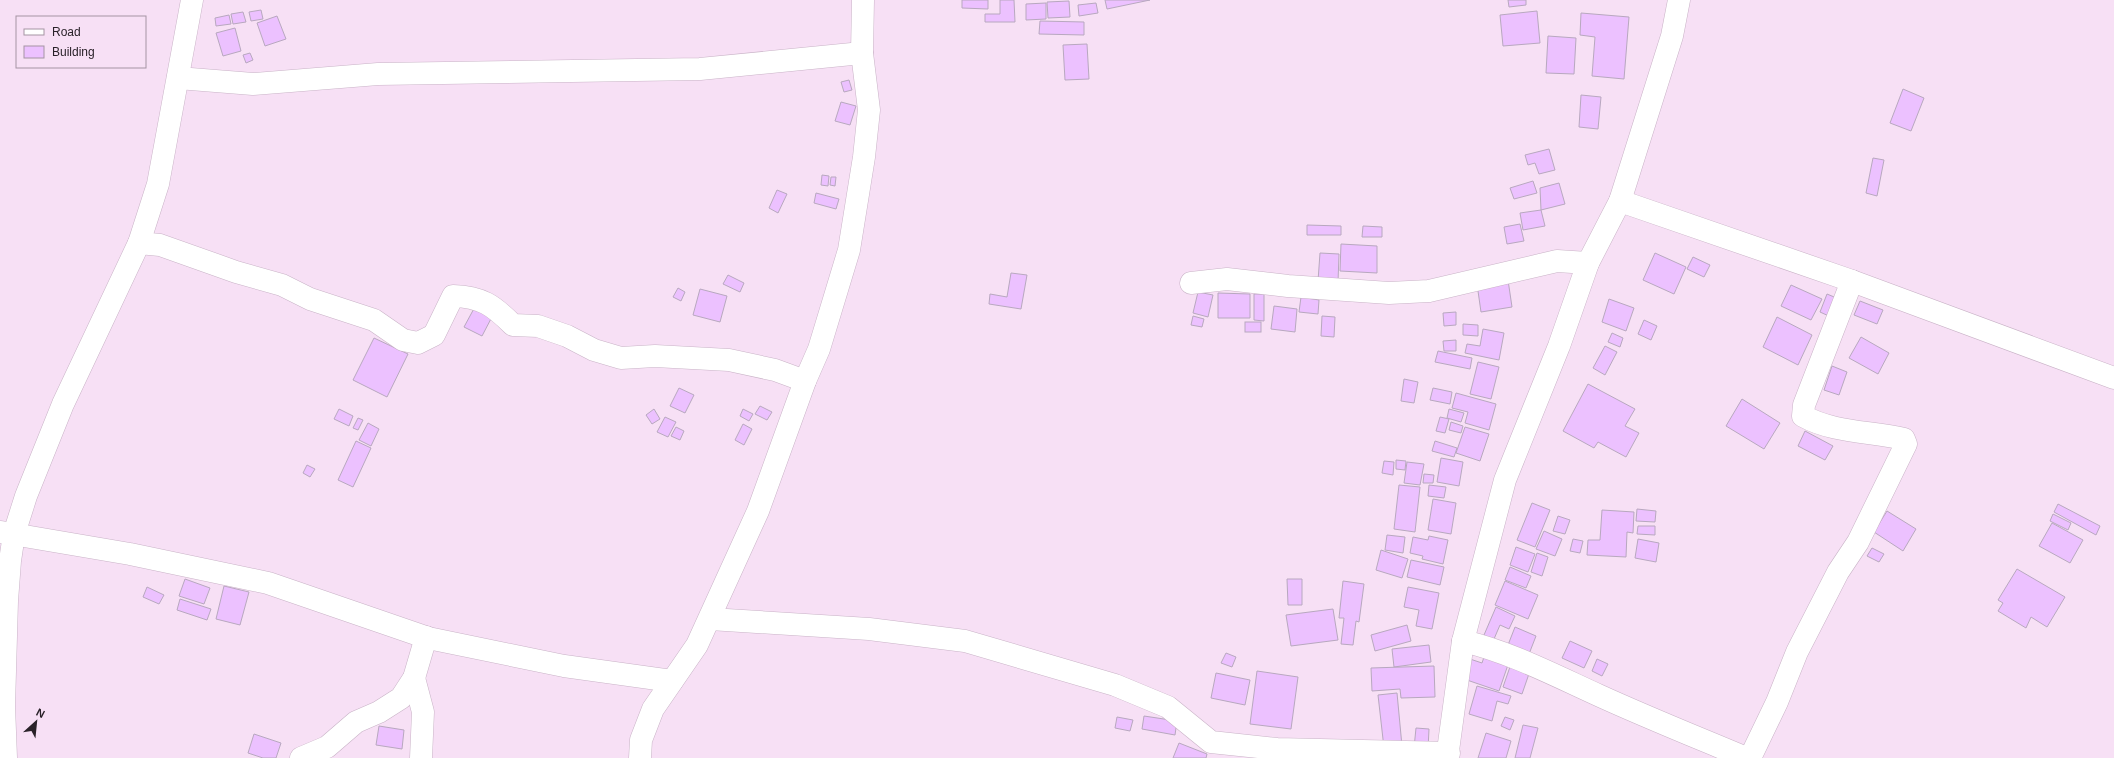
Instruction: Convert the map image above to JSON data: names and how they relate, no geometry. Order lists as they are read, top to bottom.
{
  "legend": ["Road", "Building"],
  "north": "top right"
}
